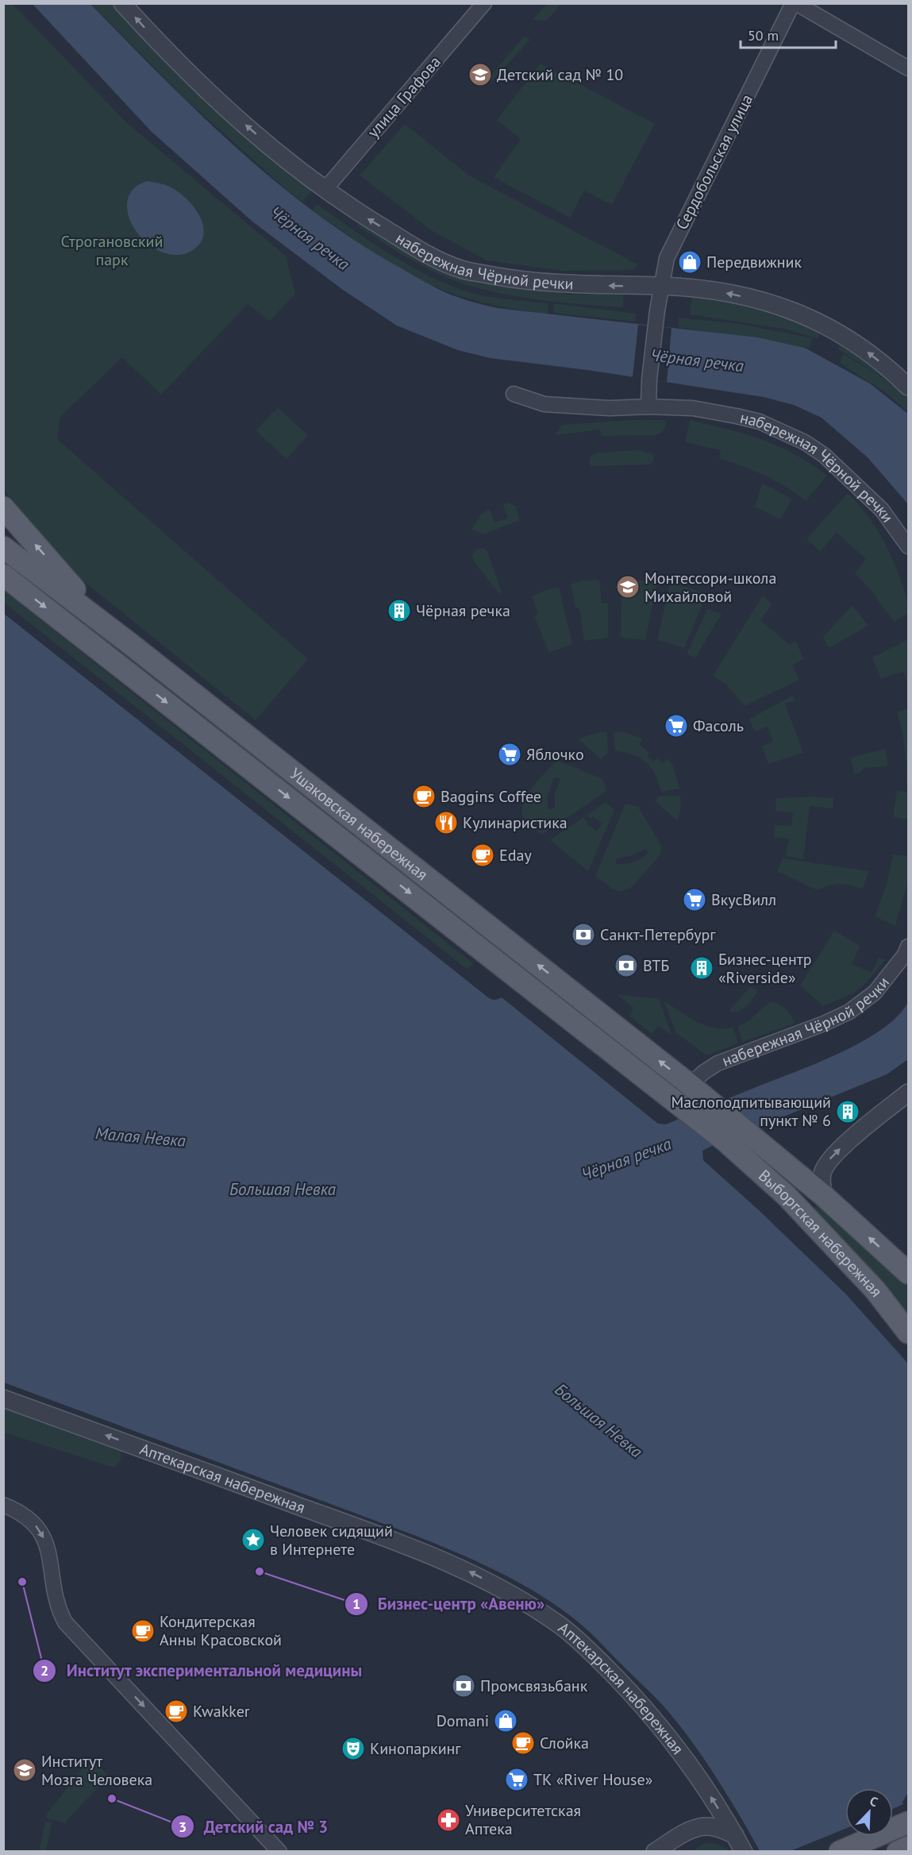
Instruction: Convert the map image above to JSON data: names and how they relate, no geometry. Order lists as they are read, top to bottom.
{
  "streets": {
    "main road": ["Ушаковская набережная", "Выборгская набережная"],
    "street": [
      "улица Графова",
      "Сердобольская улица",
      "набережная Чёрной речки",
      "Аптекарская набережная"
    ]
  },
  "crossings": [
    ["улица Графова", "набережная Чёрной речки"],
    ["Сердобольская улица", "набережная Чёрной речки"],
    ["набережная Чёрной речки", "Ушаковская набережная"],
    ["Ушаковская набережная", "Выборгская набережная"]
  ],
  "one_way": ["Аптекарская набережная"],
  "water": ["Чёрная речка", "Малая Невка", "Большая Невка"],
  "parks": ["Строгановский парк"],
  "places": {
    "school or university": ["Детский сад № 10", "Монтессори-школа Михайловой", "Институт Мозга Человека"],
    "shop": ["Передвижник", "Domani"],
    "building": ["Чёрная речка", "Бизнес-центр «Riverside»", "Маслоподпитывающий пункт № 6"],
    "supermarket": [
      "Фасоль",
      "Яблочко",
      "ВкусВилл",
      "ТК «River House»"
    ],
    "cafe": [
      "Baggins Coffee",
      "Eday",
      "Кондитерская Анны Красовской",
      "Kwakker",
      "Слойка"
    ],
    "restaurant": ["Кулинаристика"],
    "bank": ["Санкт-Петербург", "ВТБ", "Промсвязьбанк"],
    "place": ["Человек сидящий в Интернете"],
    "other": ["Бизнес-центр «Авеню»", "Институт экспериментальной медицины", "Детский сад № 3"],
    "theatre": ["Кинопаркинг"],
    "pharmacy": ["Университетская Аптека"]
  },
  "scale_bar": "50 m",
  "north": "top right"
}
